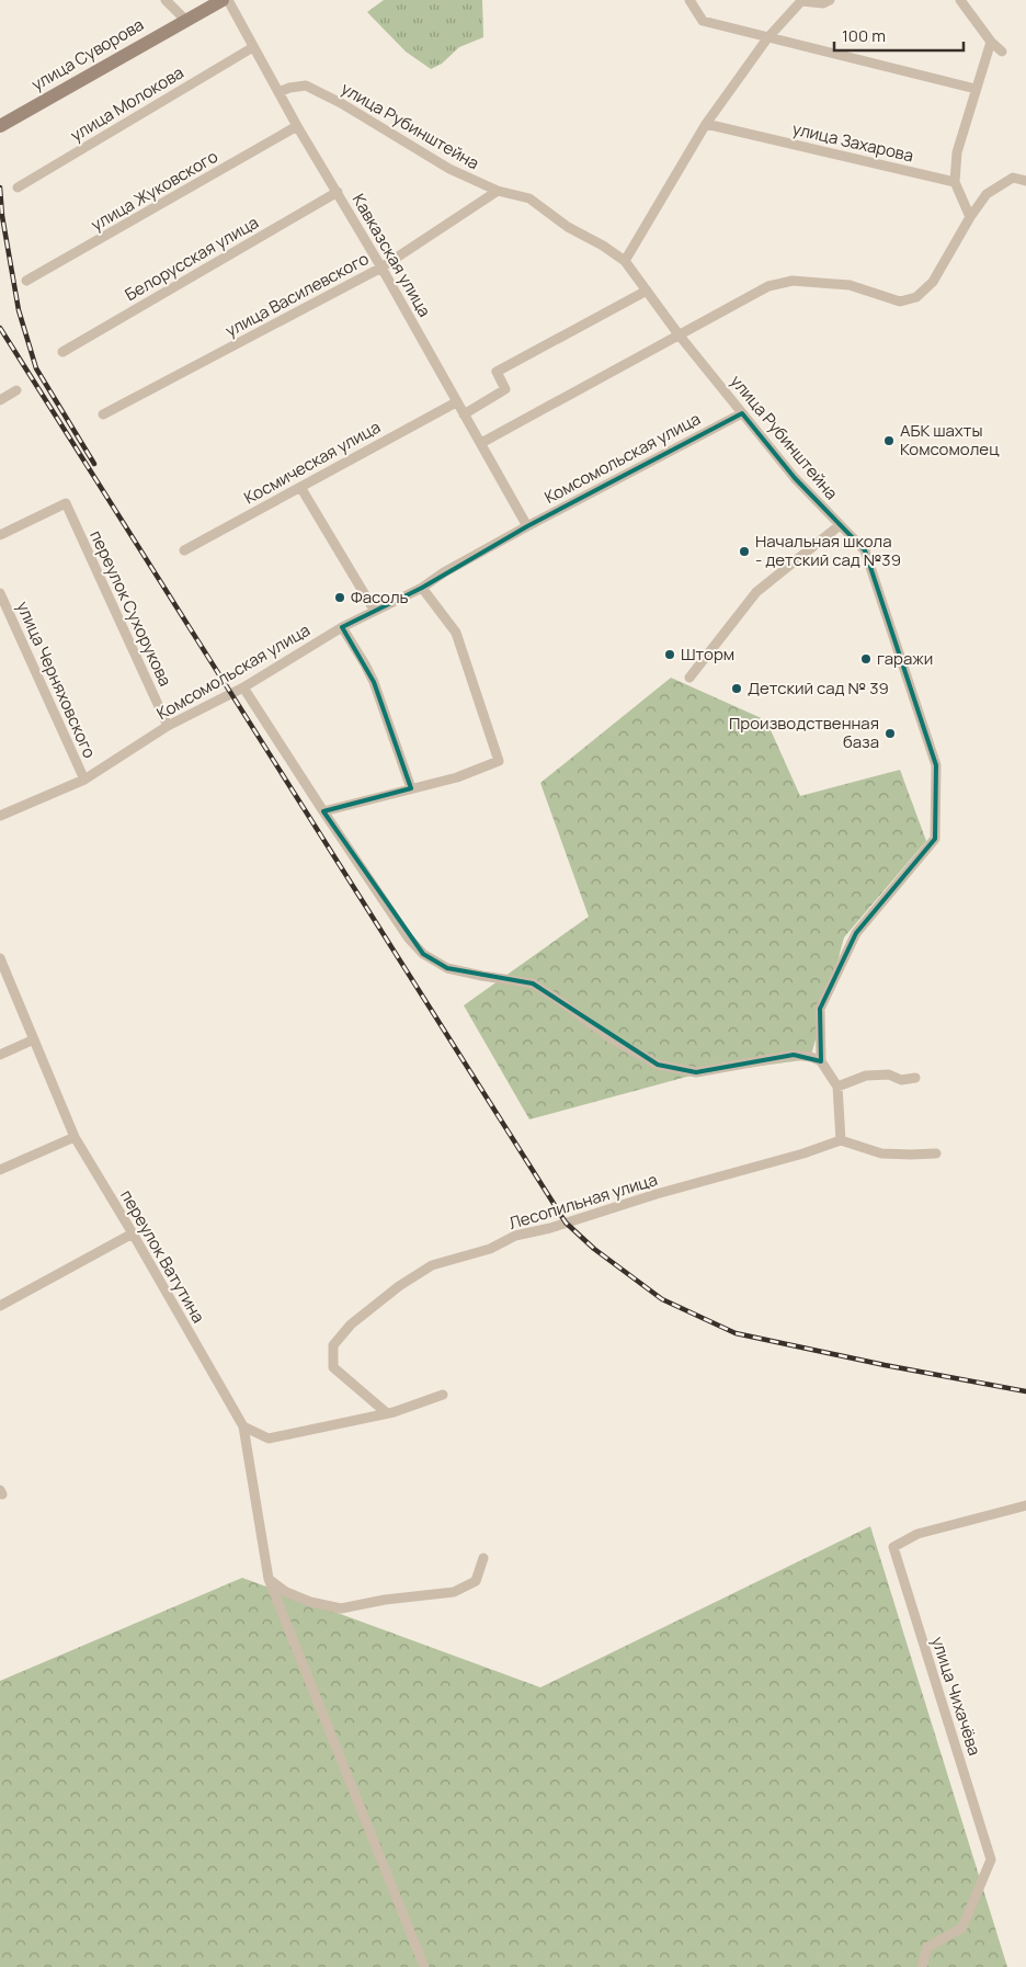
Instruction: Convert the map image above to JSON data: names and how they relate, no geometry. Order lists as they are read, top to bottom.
{
  "streets": {
    "street": [
      "улица Суворова",
      "улица Молокова",
      "улица Рубинштейна",
      "улица Захарова",
      "улица Жуковского",
      "Кавказская улица",
      "Белорусская улица",
      "улица Василевского",
      "Комсомольская улица",
      "Космическая улица",
      "переулок Сухорукова",
      "улица Черняховского",
      "Лесопильная улица",
      "переулок Ватутина",
      "улица Чихачёва"
    ]
  },
  "crossings": [
    ["улица Молокова", "Кавказская улица"],
    ["улица Рубинштейна", "Кавказская улица"],
    ["улица Рубинштейна", "улица Василевского"],
    ["улица Рубинштейна", "Комсомольская улица"],
    ["улица Жуковского", "Кавказская улица"],
    ["Кавказская улица", "Белорусская улица"],
    ["Кавказская улица", "улица Василевского"],
    ["Кавказская улица", "Комсомольская улица"],
    ["Кавказская улица", "Космическая улица"],
    ["Комсомольская улица", "переулок Сухорукова"],
    ["Комсомольская улица", "улица Черняховского"]
  ],
  "places": [
    "АБК шахты Комсомолец",
    "Начальная школа - детский сад №39",
    "Фасоль",
    "Шторм",
    "гаражи",
    "Детский сад № 39",
    "Производственная база"
  ],
  "scale_bar": "100 m"
}
